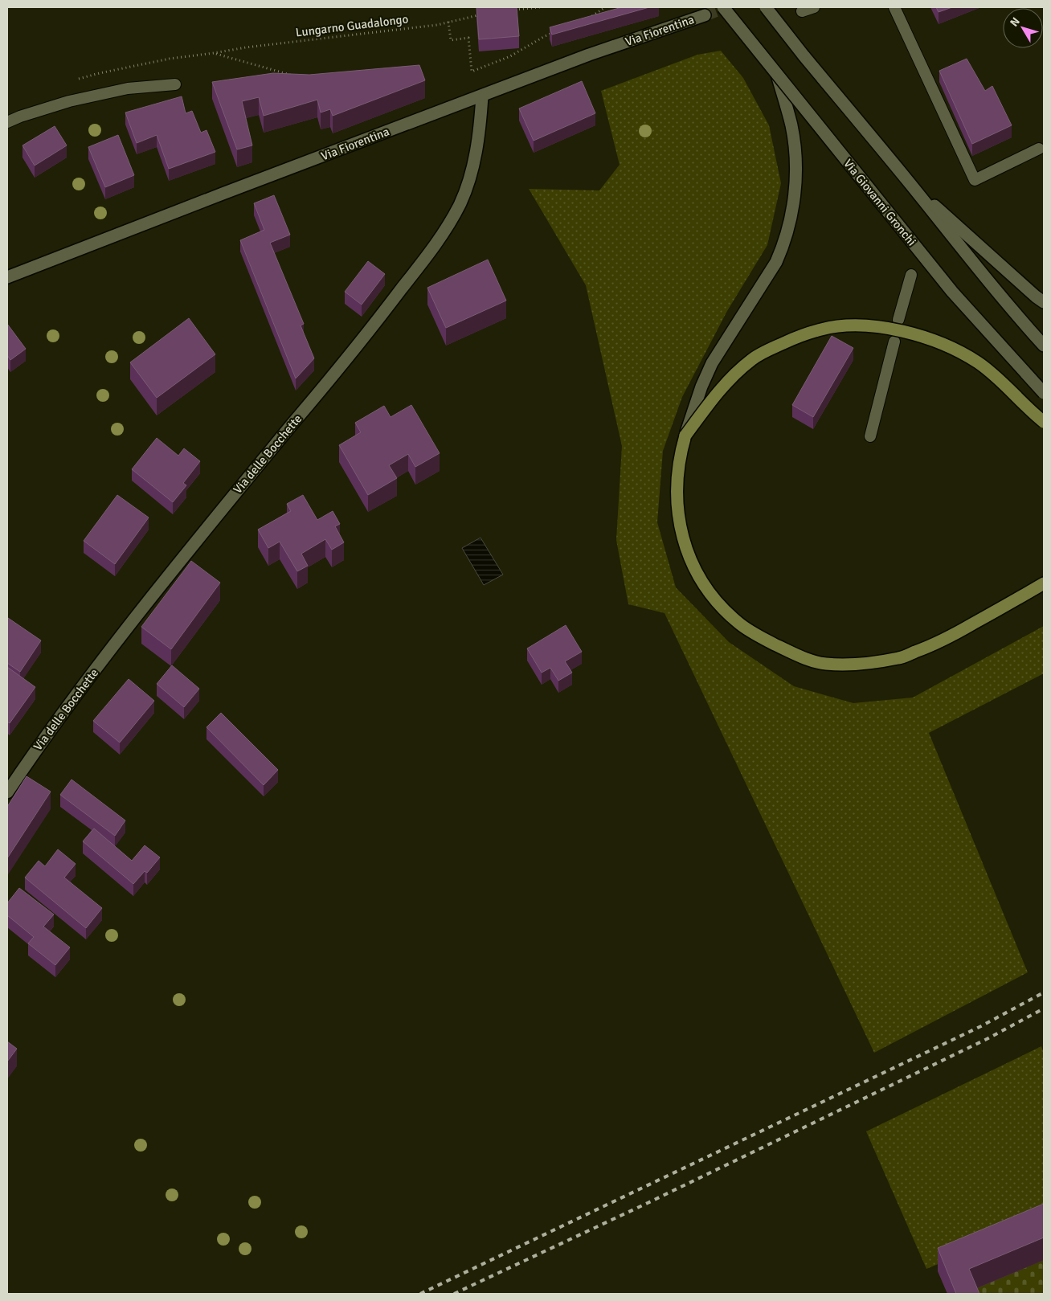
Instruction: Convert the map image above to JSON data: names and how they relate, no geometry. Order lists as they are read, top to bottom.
{
  "streets": {
    "main road": ["Via Fiorentina", "Via Giovanni Gronchi", "Via delle Bocchette"],
    "path": ["Lungarno Guadalongo"]
  },
  "crossings": [
    ["Via Fiorentina", "Via delle Bocchette"]
  ],
  "north": "top left"
}
